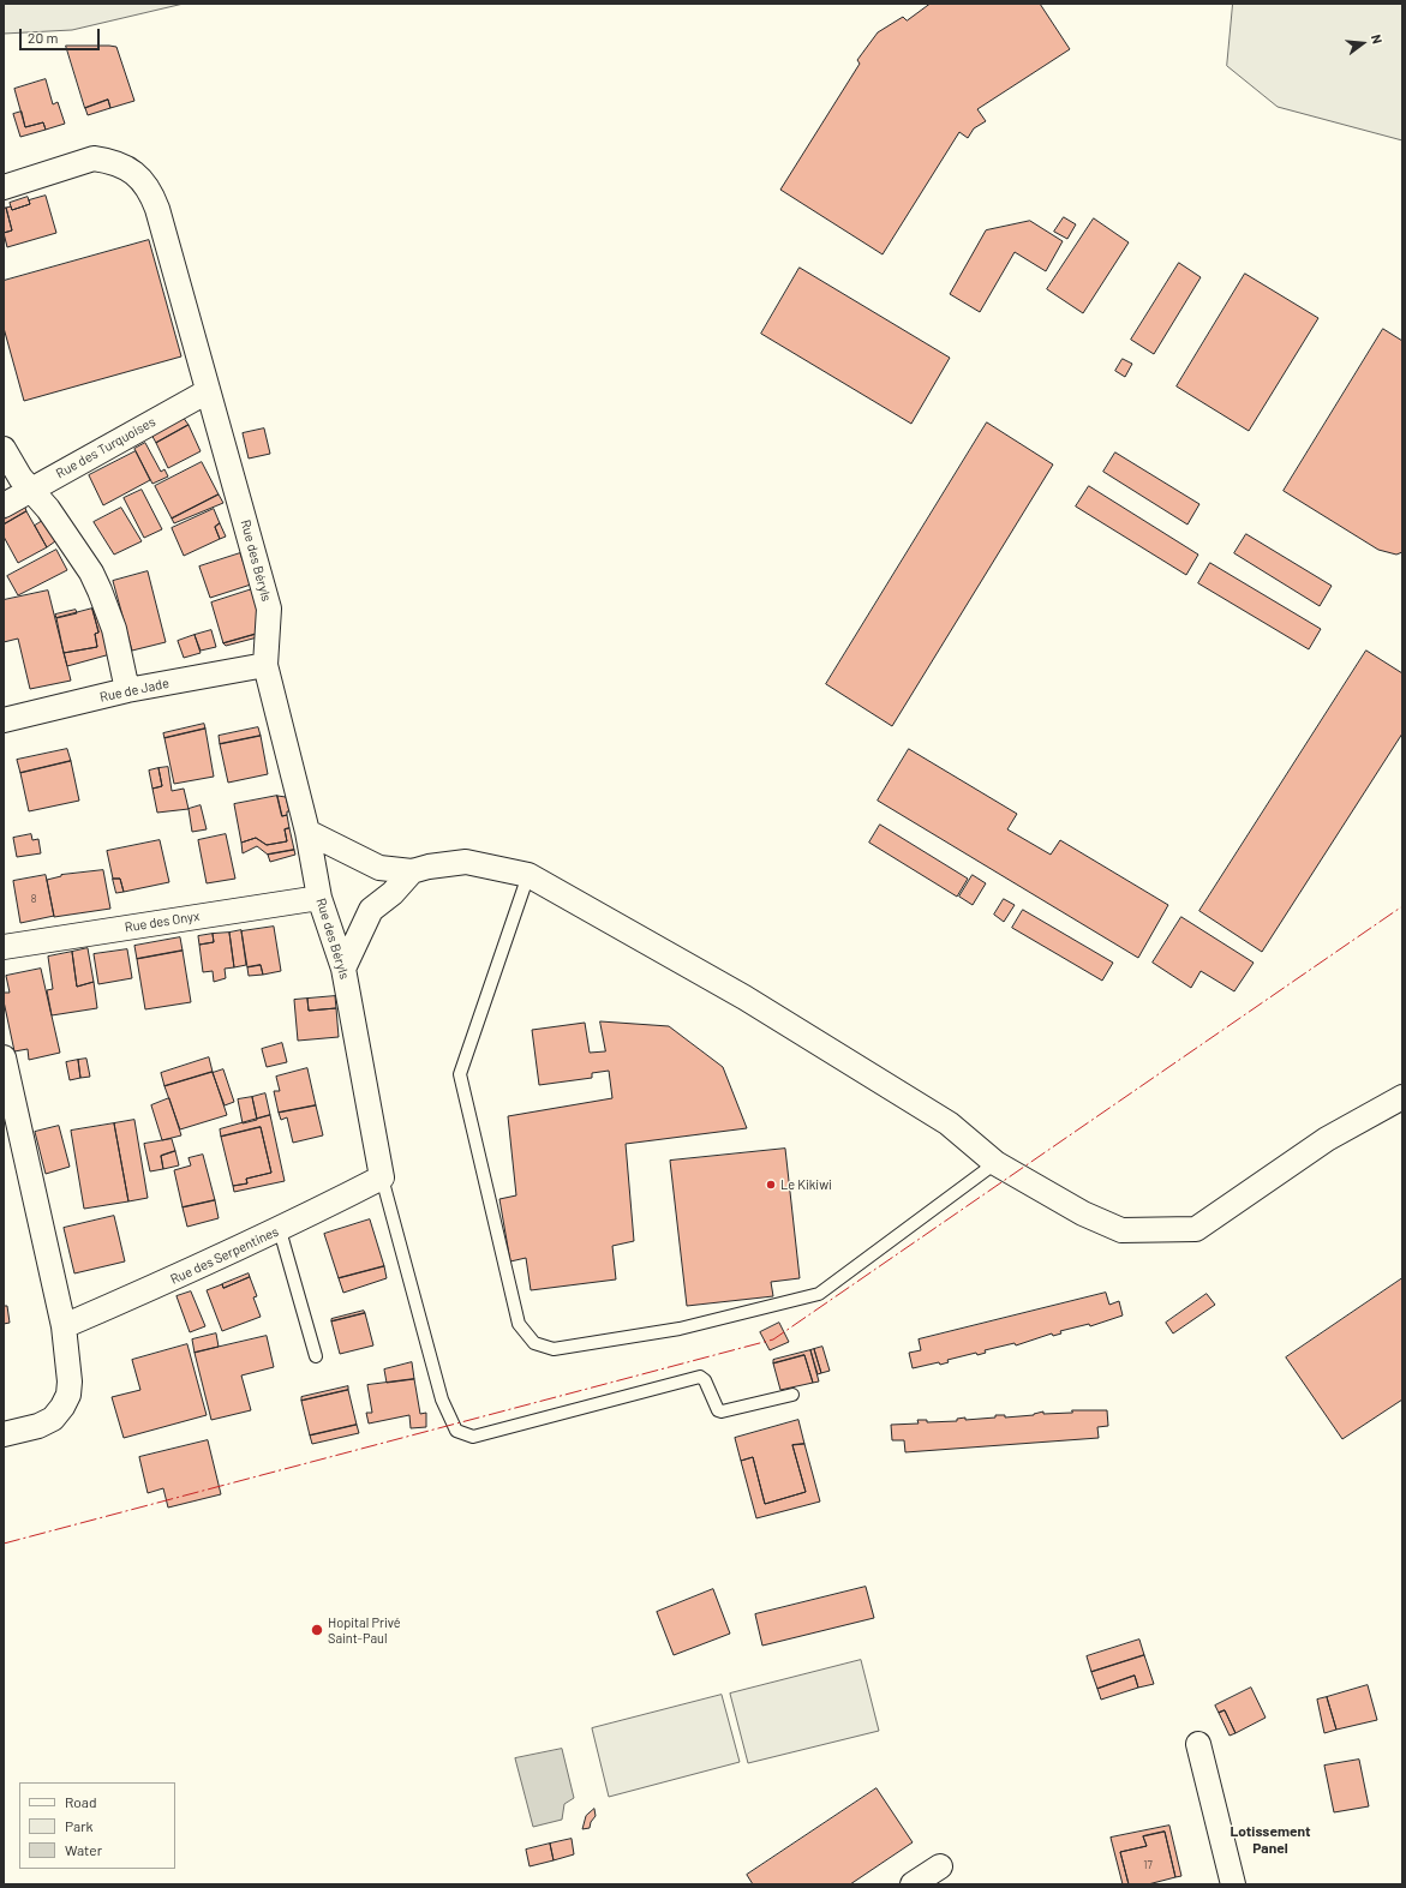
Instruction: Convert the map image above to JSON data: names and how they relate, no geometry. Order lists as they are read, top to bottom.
{
  "streets": {
    "street": [
      "Rue des Turquoises",
      "Rue des Béryls",
      "Rue de Jade",
      "Rue des Onyx",
      "Rue des Serpentines"
    ]
  },
  "crossings": [
    ["Rue des Turquoises", "Rue des Béryls"],
    ["Rue des Béryls", "Rue de Jade"],
    ["Rue des Béryls", "Rue des Onyx"],
    ["Rue des Béryls", "Rue des Serpentines"]
  ],
  "districts": ["Lotissement Panel"],
  "places": ["Le Kikiwi", "Hopital Privé Saint-Paul"],
  "house_numbers": ["8", "17"],
  "legend": ["Road", "Park", "Water"],
  "scale_bar": "20 m",
  "north": "right"
}
